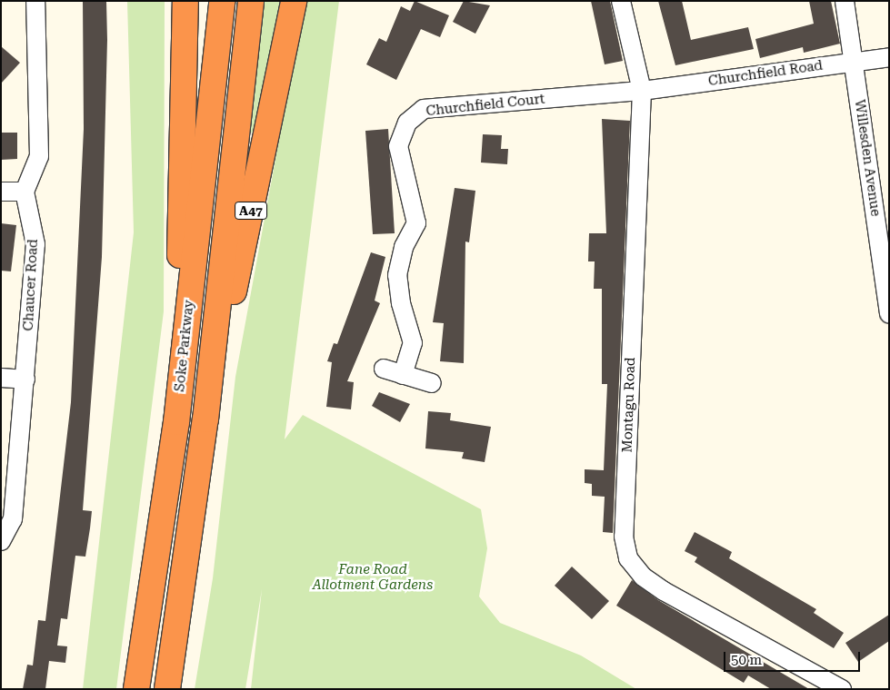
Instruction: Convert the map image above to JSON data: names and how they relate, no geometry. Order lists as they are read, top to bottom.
{
  "streets": {
    "highway": ["A47", "Soke Parkway"],
    "street": [
      "Churchfield Road",
      "Churchfield Court",
      "Willesden Avenue",
      "Chaucer Road",
      "Montagu Road"
    ]
  },
  "crossings": [
    ["Churchfield Road", "Churchfield Court"],
    ["Churchfield Road", "Willesden Avenue"],
    ["Churchfield Road", "Montagu Road"],
    ["Churchfield Court", "Montagu Road"]
  ],
  "parks": ["Fane Road Allotment Gardens"],
  "scale_bar": "50 m"
}
